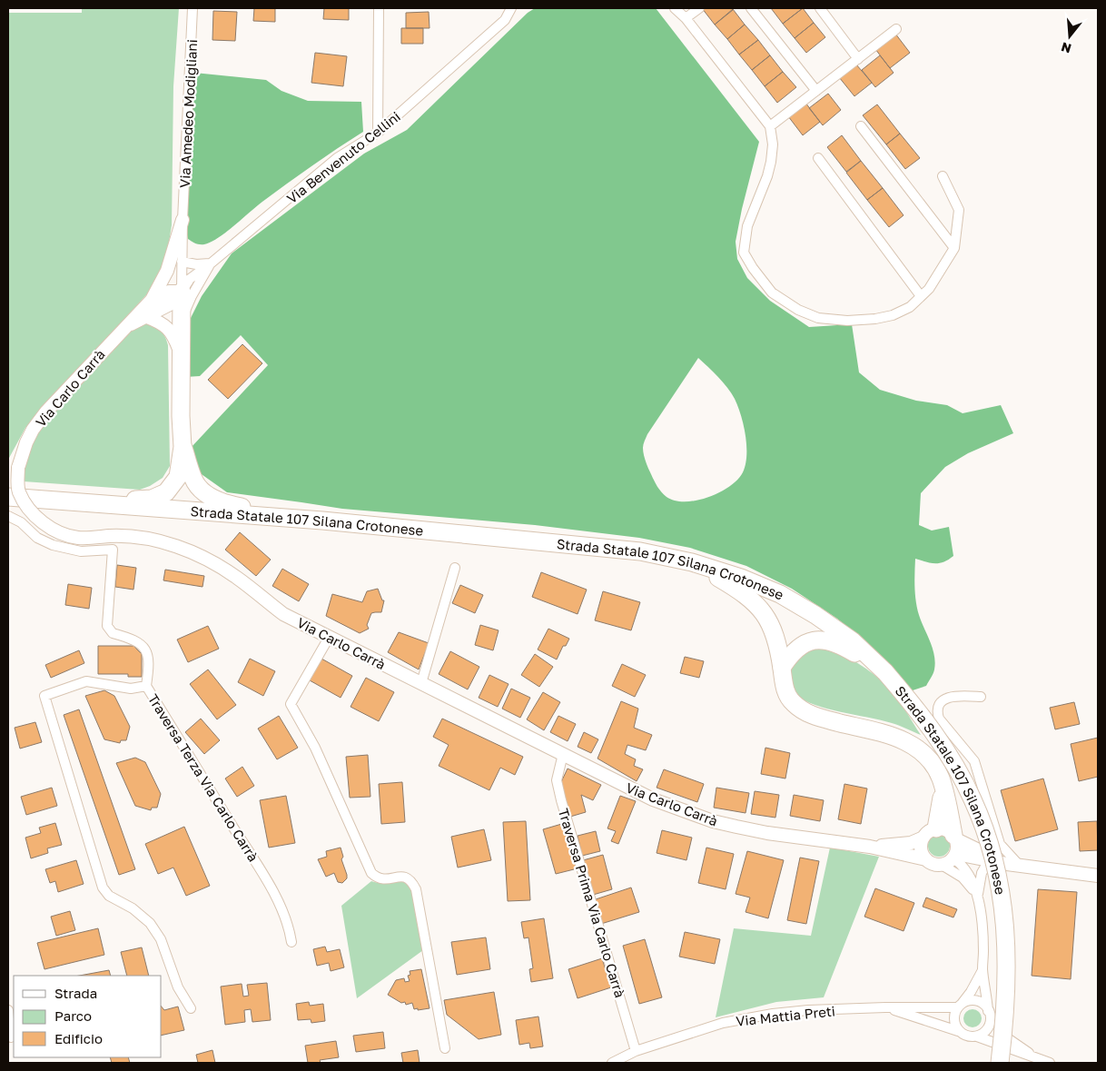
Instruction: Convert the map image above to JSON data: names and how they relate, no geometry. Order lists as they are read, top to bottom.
{
  "streets": {
    "highway": ["Strada Statale 107 Silana Crotonese"],
    "main road": ["Via Carlo Carrà"],
    "street": [
      "Via Amedeo Modigliani",
      "Via Benvenuto Cellini",
      "Traversa Terza Via Carlo Carrà",
      "Traversa Prima Via Carlo Carrà",
      "Via Mattia Preti"
    ]
  },
  "crossings": [
    ["Via Amedeo Modigliani", "Via Benvenuto Cellini"],
    ["Via Amedeo Modigliani", "Via Carlo Carrà"],
    ["Via Benvenuto Cellini", "Via Carlo Carrà"],
    ["Via Carlo Carrà", "Traversa Prima Via Carlo Carrà"],
    ["Traversa Prima Via Carlo Carrà", "Via Mattia Preti"]
  ],
  "legend": ["Strada", "Parco", "Edificio"],
  "north": "bottom"
}
